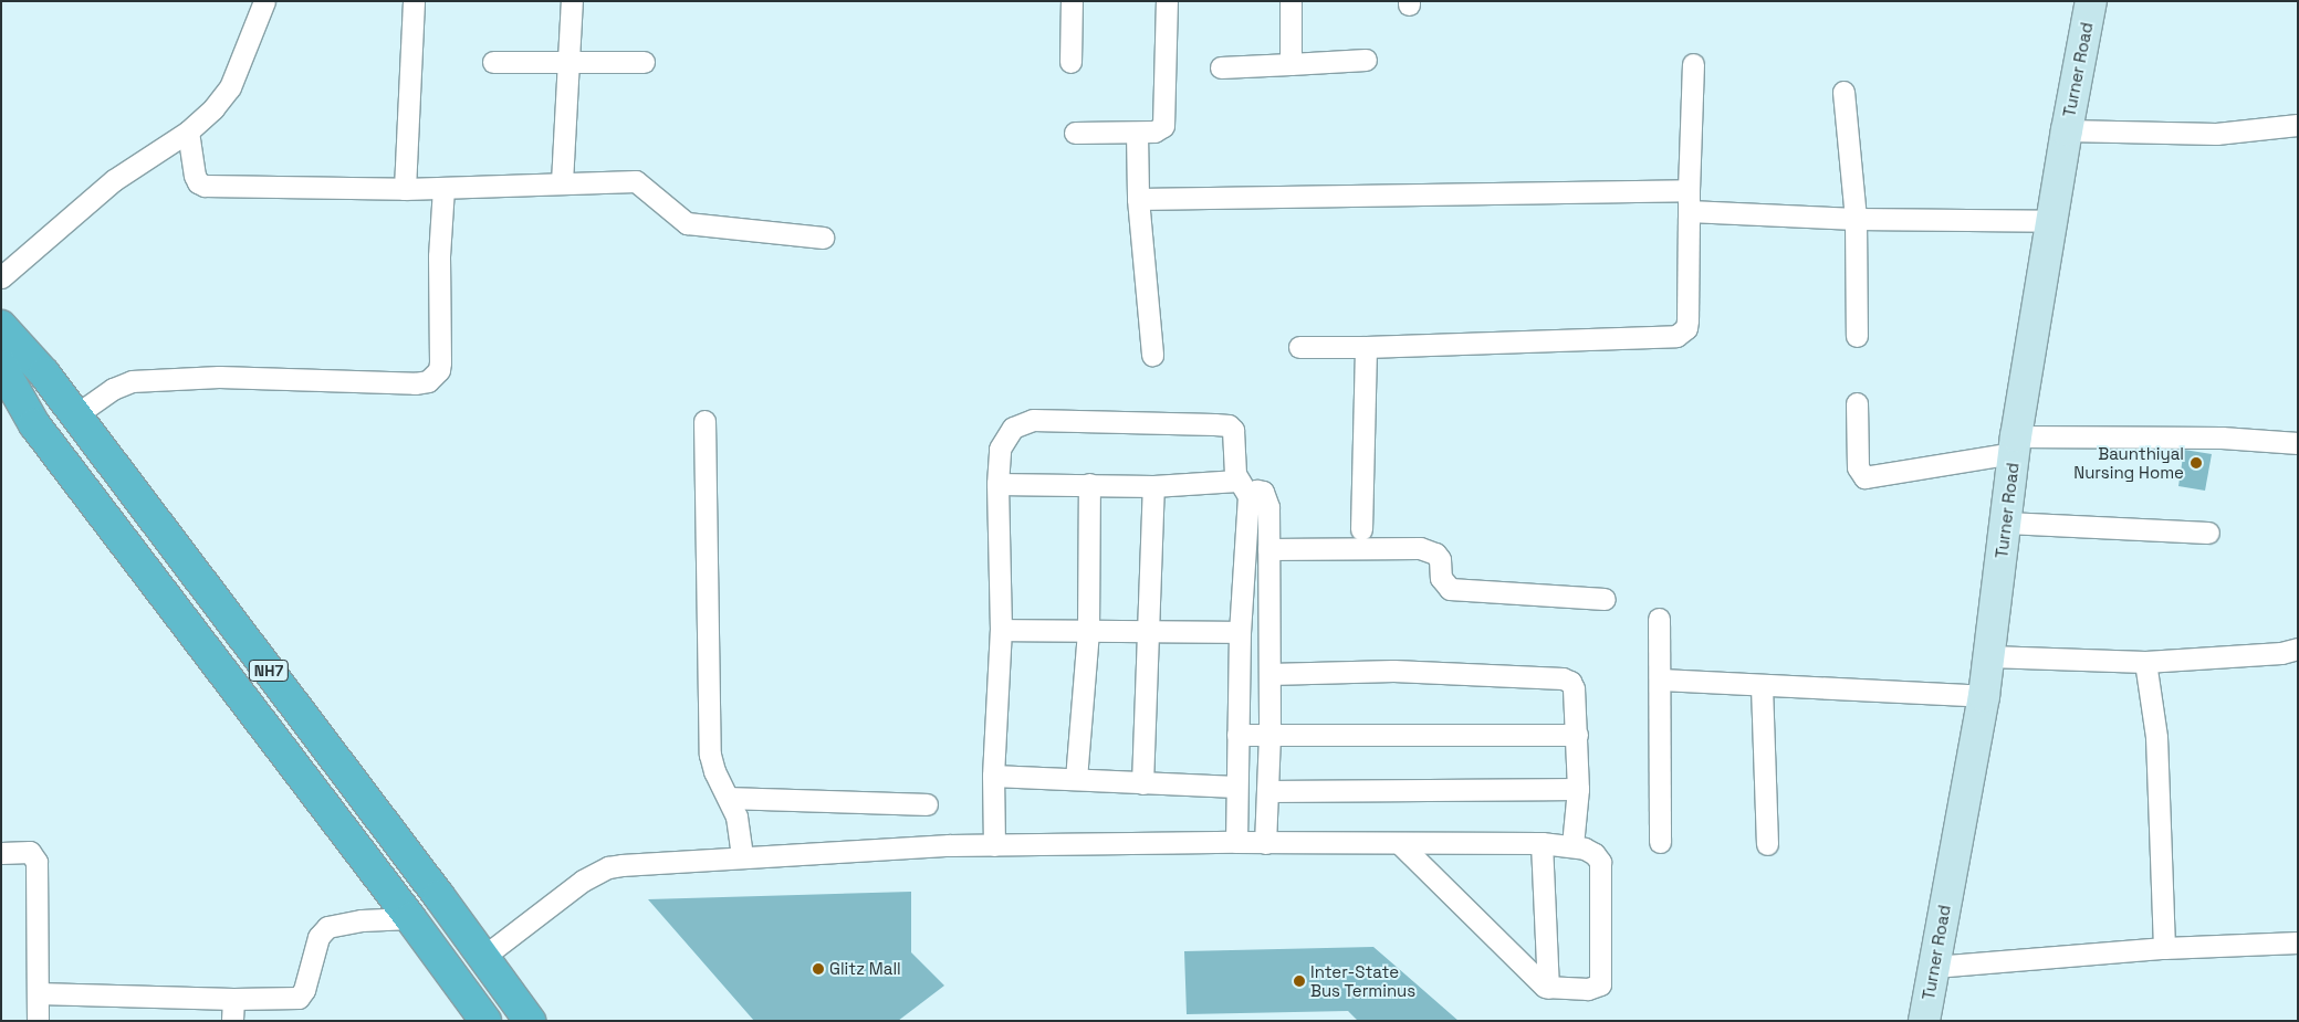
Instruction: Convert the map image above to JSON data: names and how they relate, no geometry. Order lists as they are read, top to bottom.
{
  "streets": {
    "highway": ["NH7"],
    "main road": ["Turner Road"]
  },
  "places": ["Baunthiyal Nursing Home", "Glitz Mall", "Inter-State Bus Terminus"]
}
